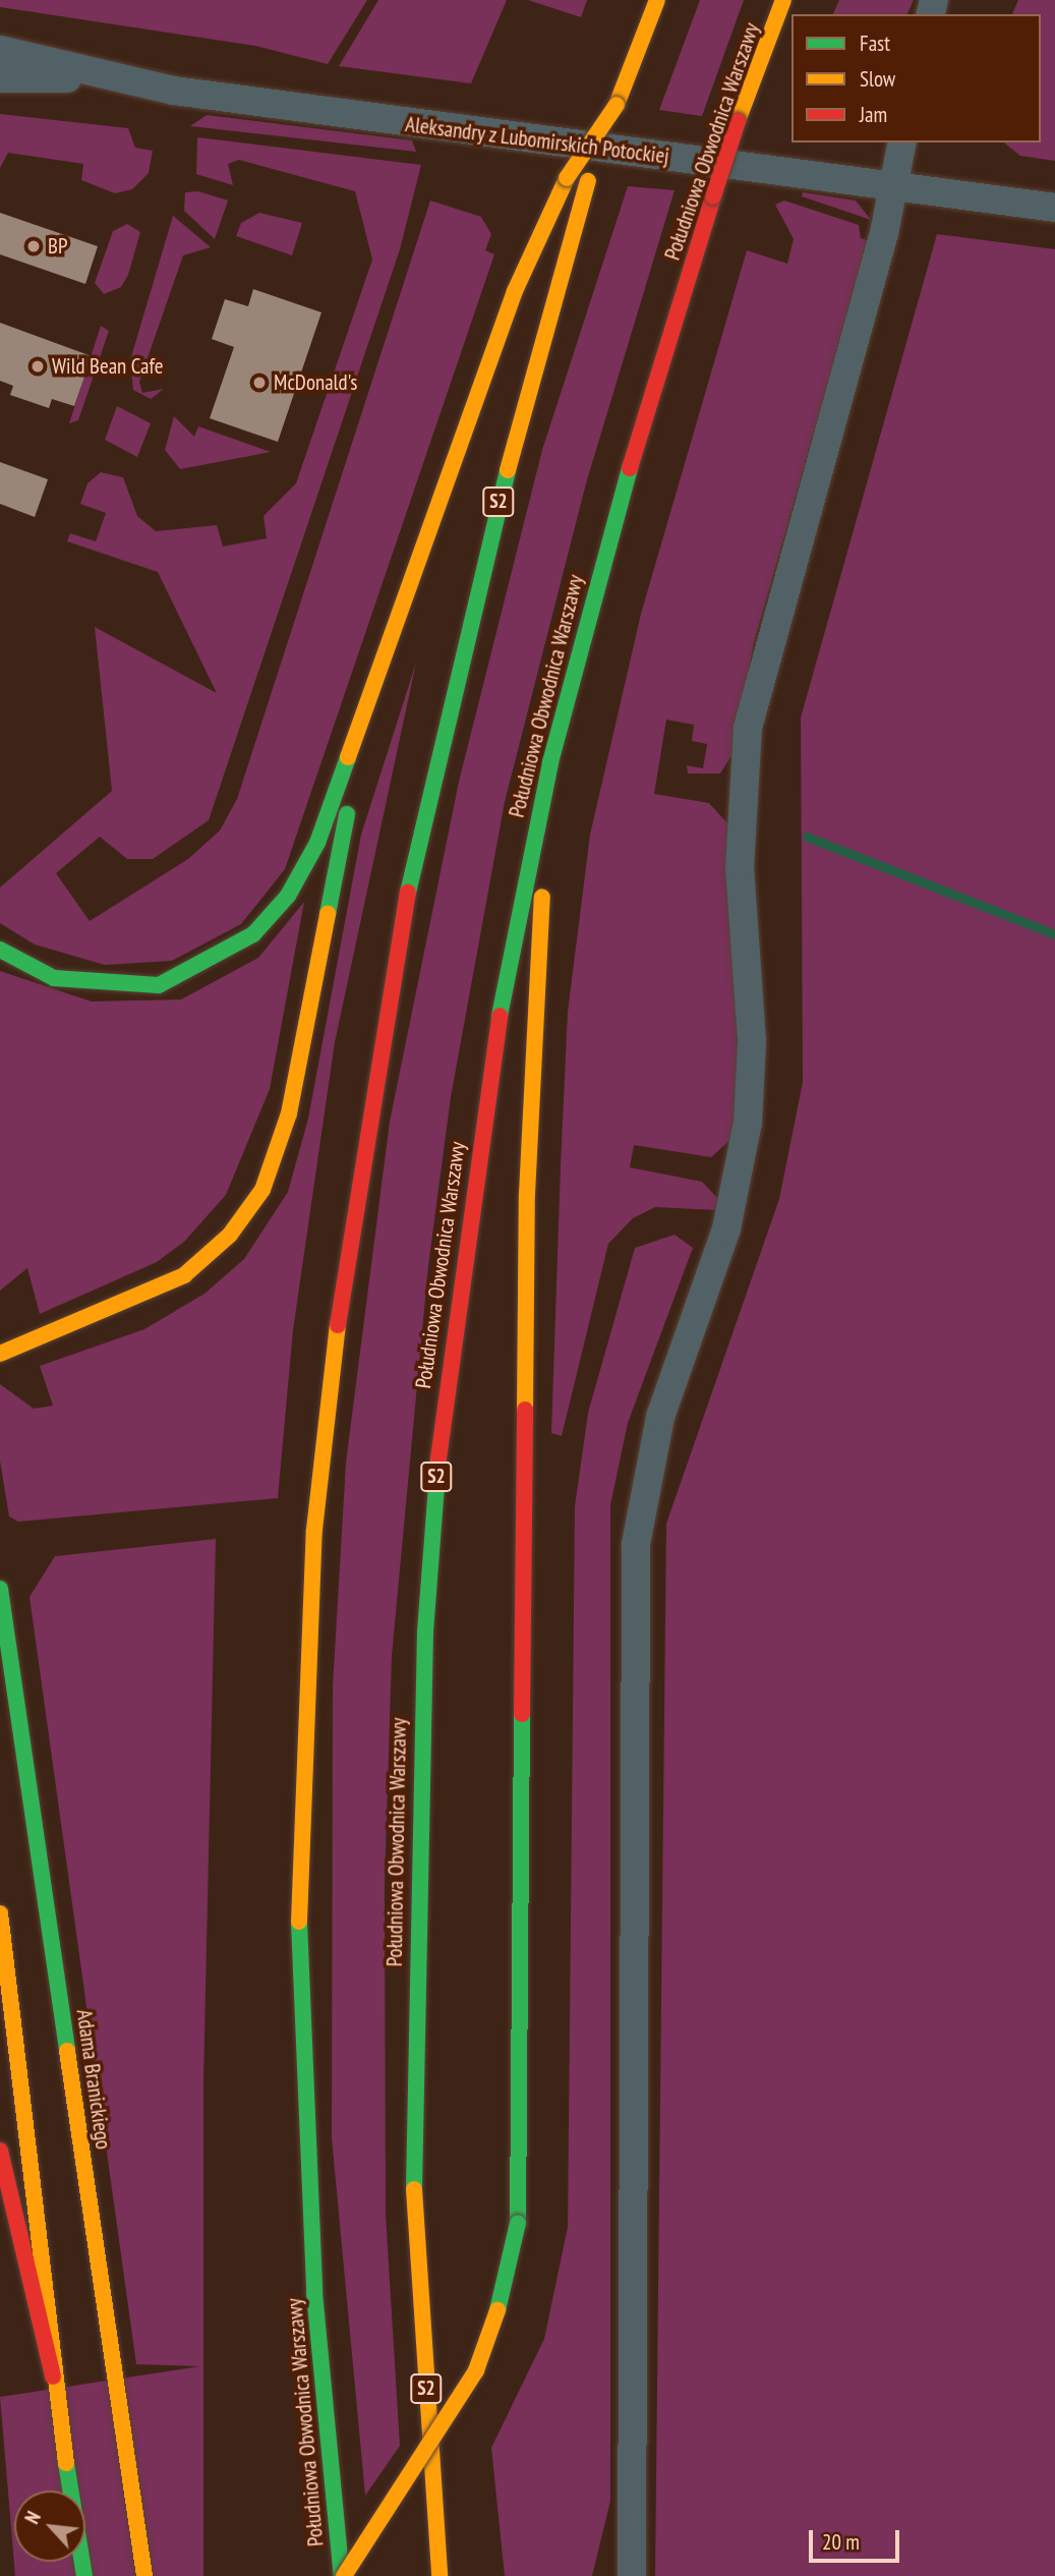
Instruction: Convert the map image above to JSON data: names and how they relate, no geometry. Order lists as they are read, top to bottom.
{
  "streets": {
    "main road": ["Południowa Obwodnica Warszawy", "S2", "Adama Branickiego"],
    "street": ["Aleksandry z Lubomirskich Potockiej"]
  },
  "places": ["BP", "Wild Bean Cafe", "McDonald's"],
  "legend": ["Fast", "Slow", "Jam"],
  "scale_bar": "20 m",
  "north": "top left"
}
